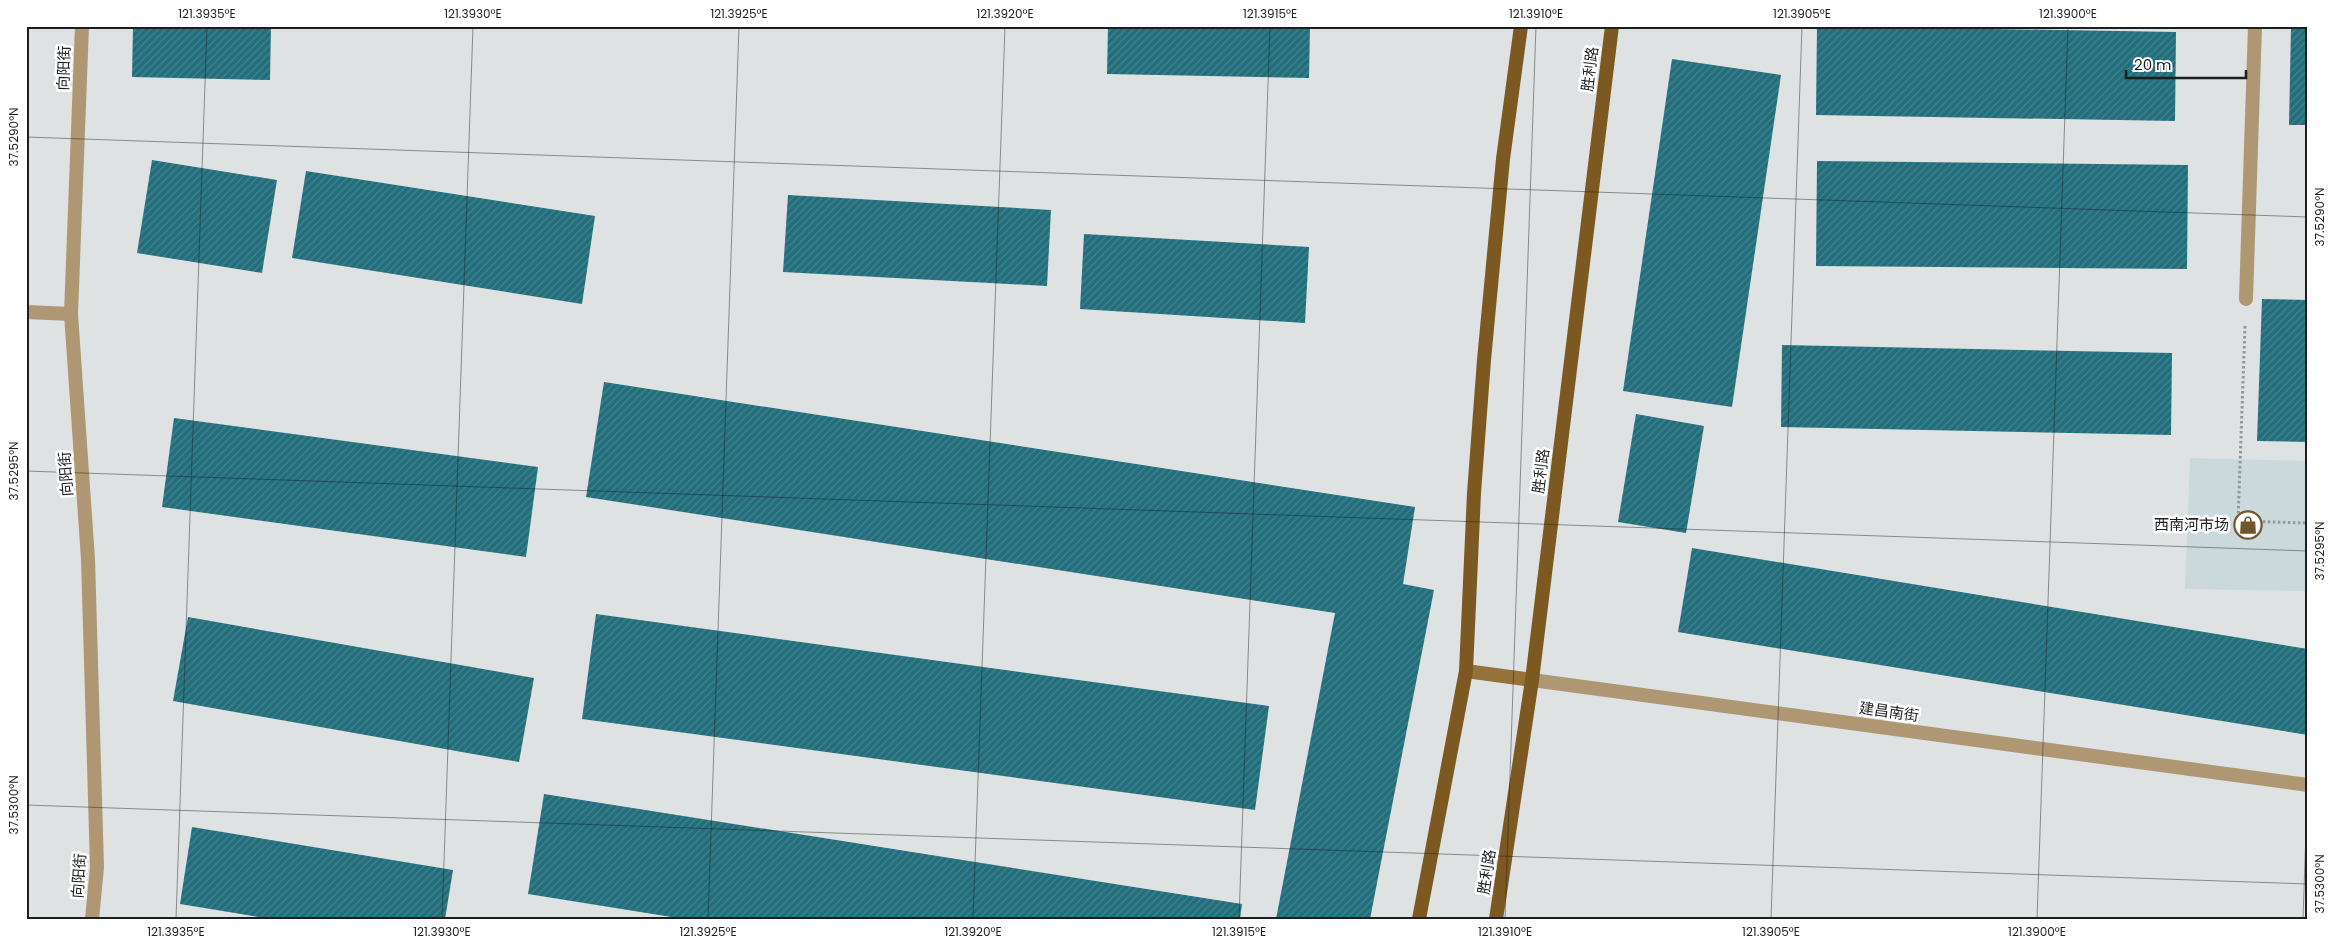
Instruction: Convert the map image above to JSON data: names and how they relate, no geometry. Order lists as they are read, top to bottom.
{
  "streets": {
    "main road": ["胜利路", "建昌南街"],
    "street": ["向阳街"]
  },
  "crossings": [
    ["胜利路", "建昌南街"]
  ],
  "places": {
    "shop": ["西南河市场"]
  },
  "scale_bar": "20 m",
  "coordinates": [
    "121.3935°E",
    "121.3930°E",
    "121.3925°E",
    "121.3920°E",
    "121.3915°E",
    "121.3910°E",
    "121.3905°E",
    "121.3900°E",
    "37.5290°N",
    "37.5295°N",
    "37.5300°N"
  ]
}
